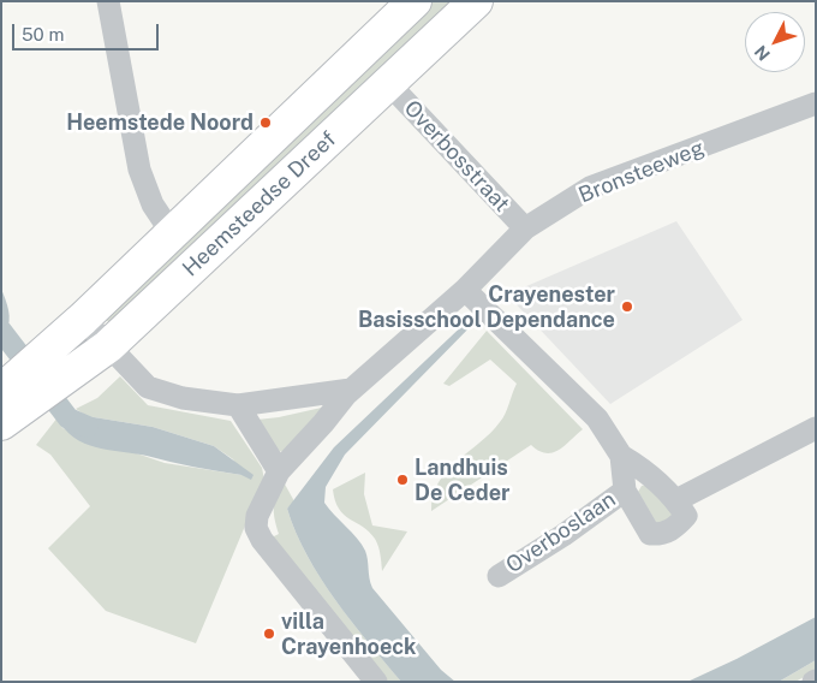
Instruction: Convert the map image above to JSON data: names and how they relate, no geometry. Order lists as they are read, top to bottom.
{
  "streets": {
    "main road": ["Heemsteedse Dreef"],
    "street": ["Overbosstraat", "Bronsteeweg", "Overboslaan"]
  },
  "crossings": [
    ["Overbosstraat", "Bronsteeweg"],
    ["Overbosstraat", "Heemsteedse Dreef"],
    ["Bronsteeweg", "Overboslaan"]
  ],
  "places": [
    "Heemstede Noord",
    "Crayenester Basisschool Dependance",
    "Landhuis De Ceder",
    "villa Crayenhoeck"
  ],
  "scale_bar": "50 m",
  "north": "bottom left"
}
